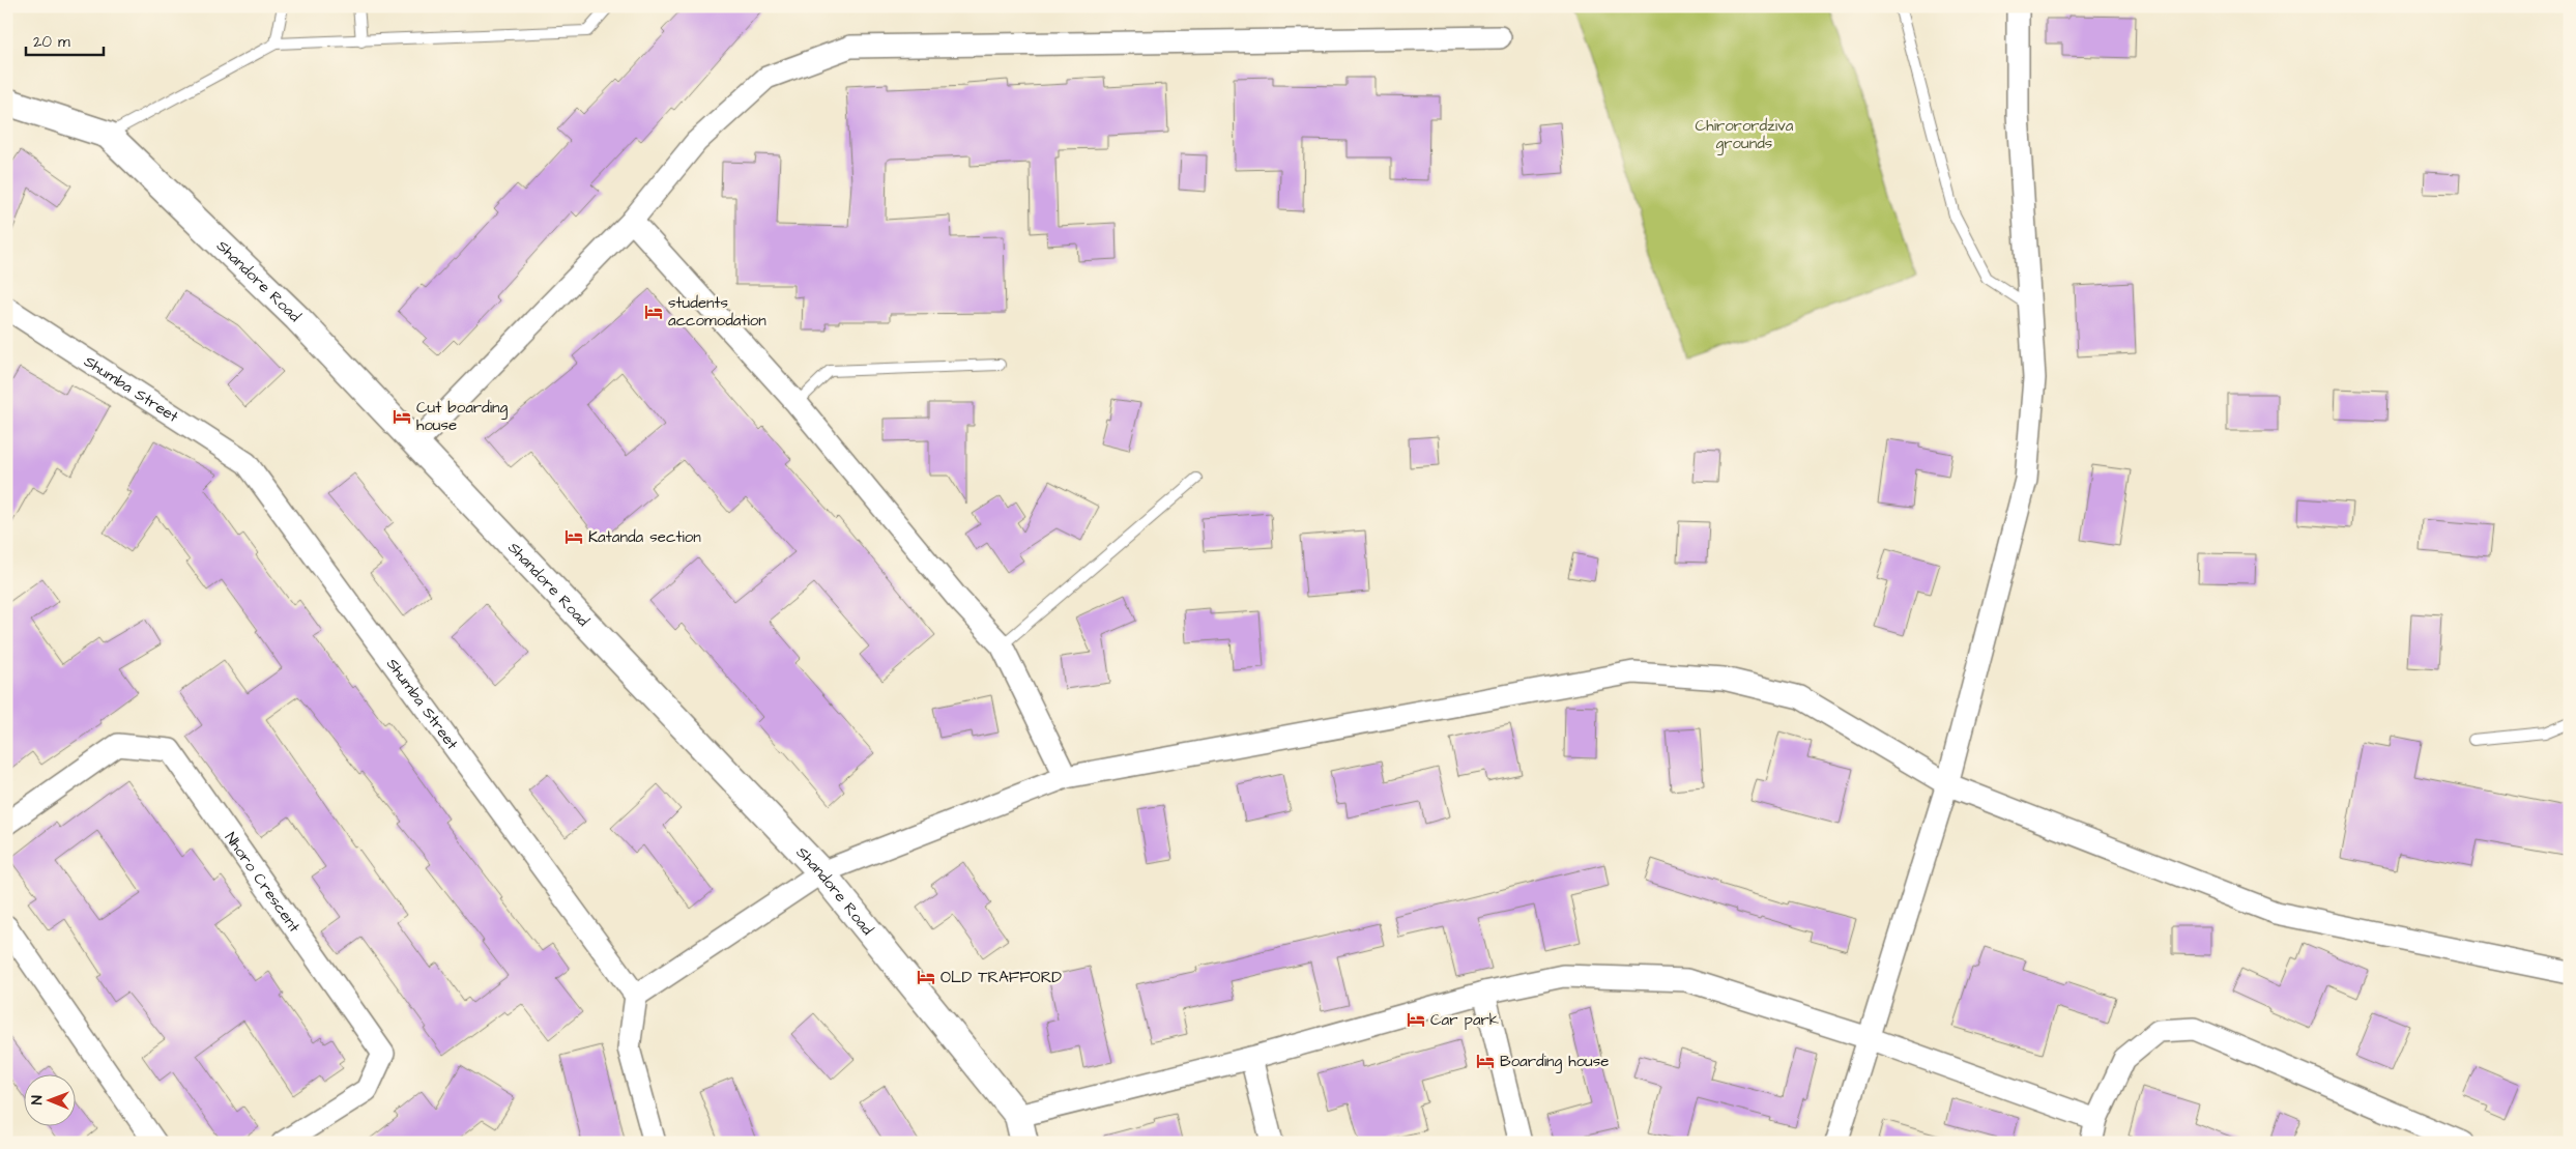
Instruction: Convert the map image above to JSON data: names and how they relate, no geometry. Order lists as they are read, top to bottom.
{
  "streets": {
    "street": ["Shandore Road", "Shumba Street", "Nhoro Crescent"]
  },
  "parks": ["Chirorordziva grounds"],
  "places": {
    "hotel": [
      "students accomodation",
      "Cut boarding house",
      "Katanda section",
      "OLD TRAFFORD",
      "Car park",
      "Boarding house"
    ]
  },
  "scale_bar": "20 m",
  "north": "left"
}
